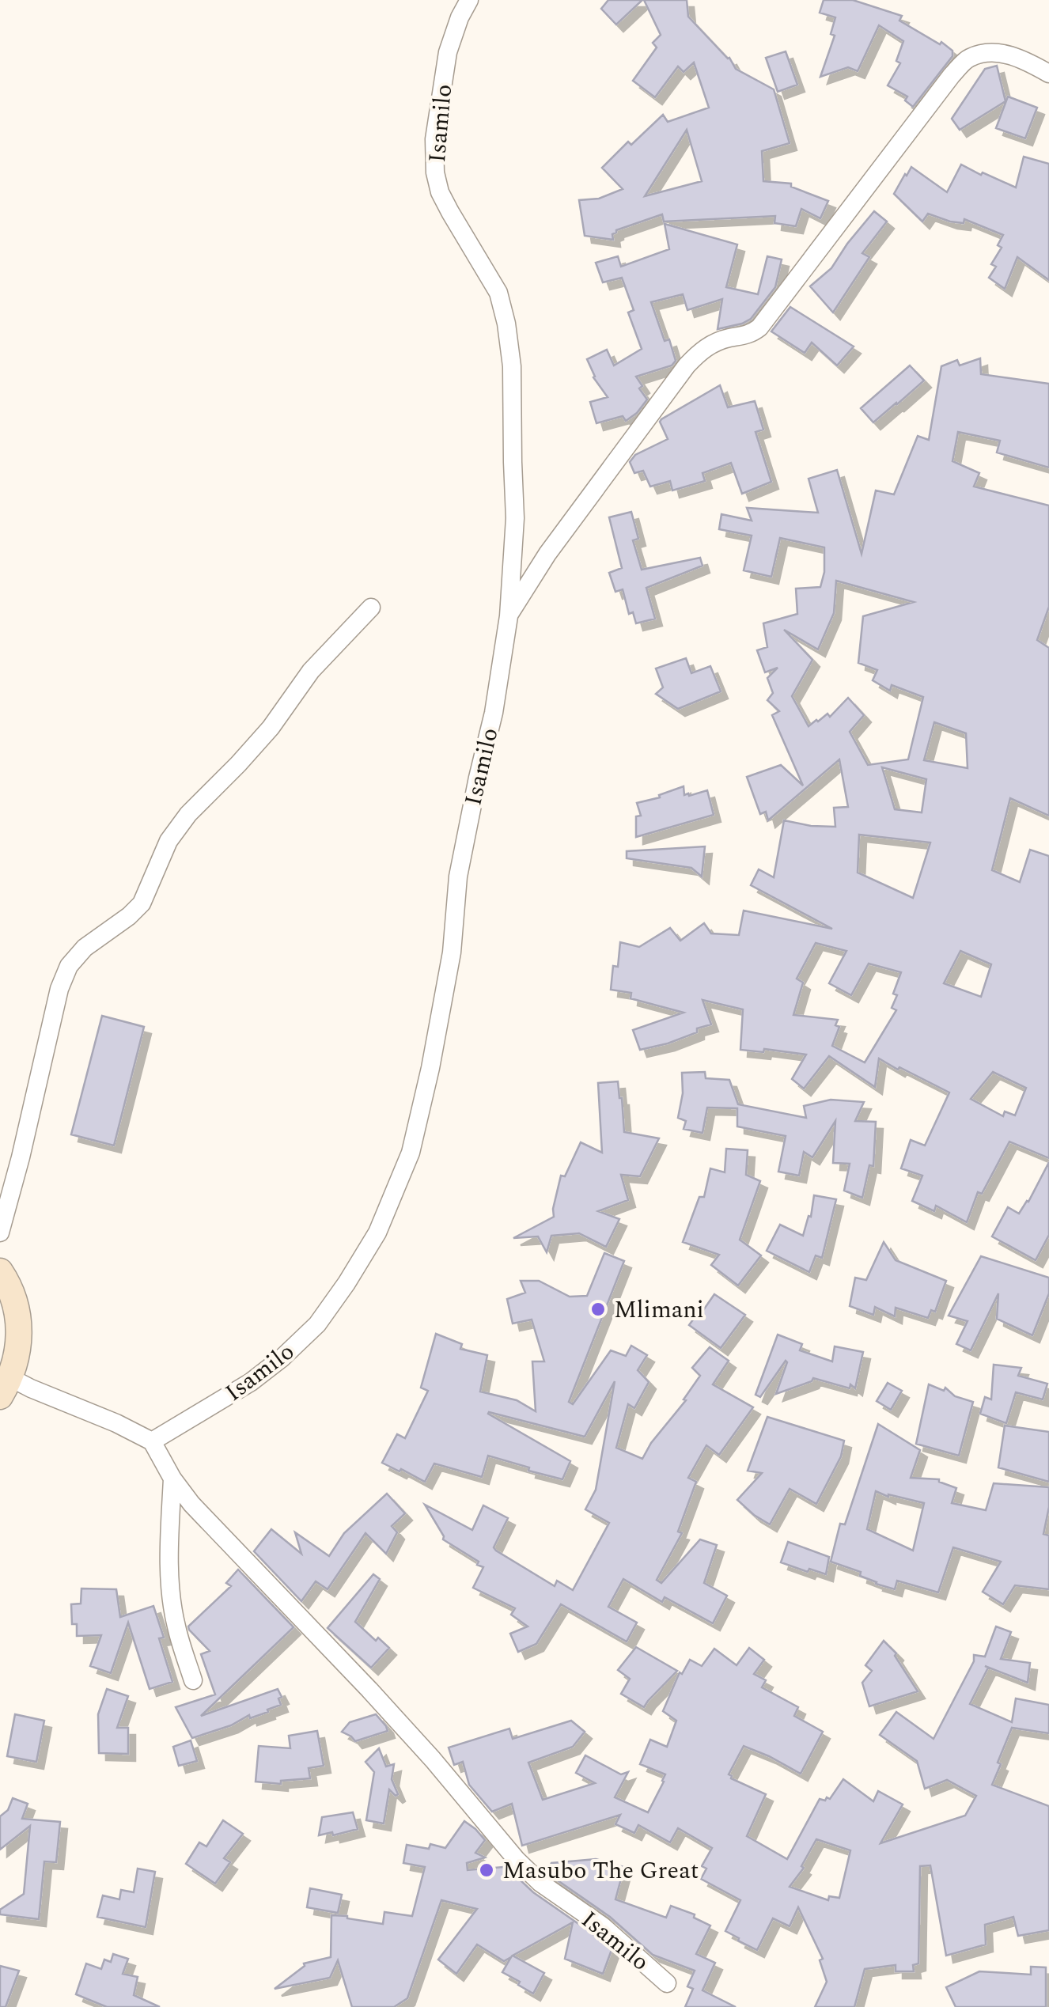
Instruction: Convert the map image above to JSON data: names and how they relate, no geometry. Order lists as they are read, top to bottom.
{
  "streets": {
    "street": ["Isamilo"]
  },
  "places": ["Mlimani", "Masubo The Great"]
}
